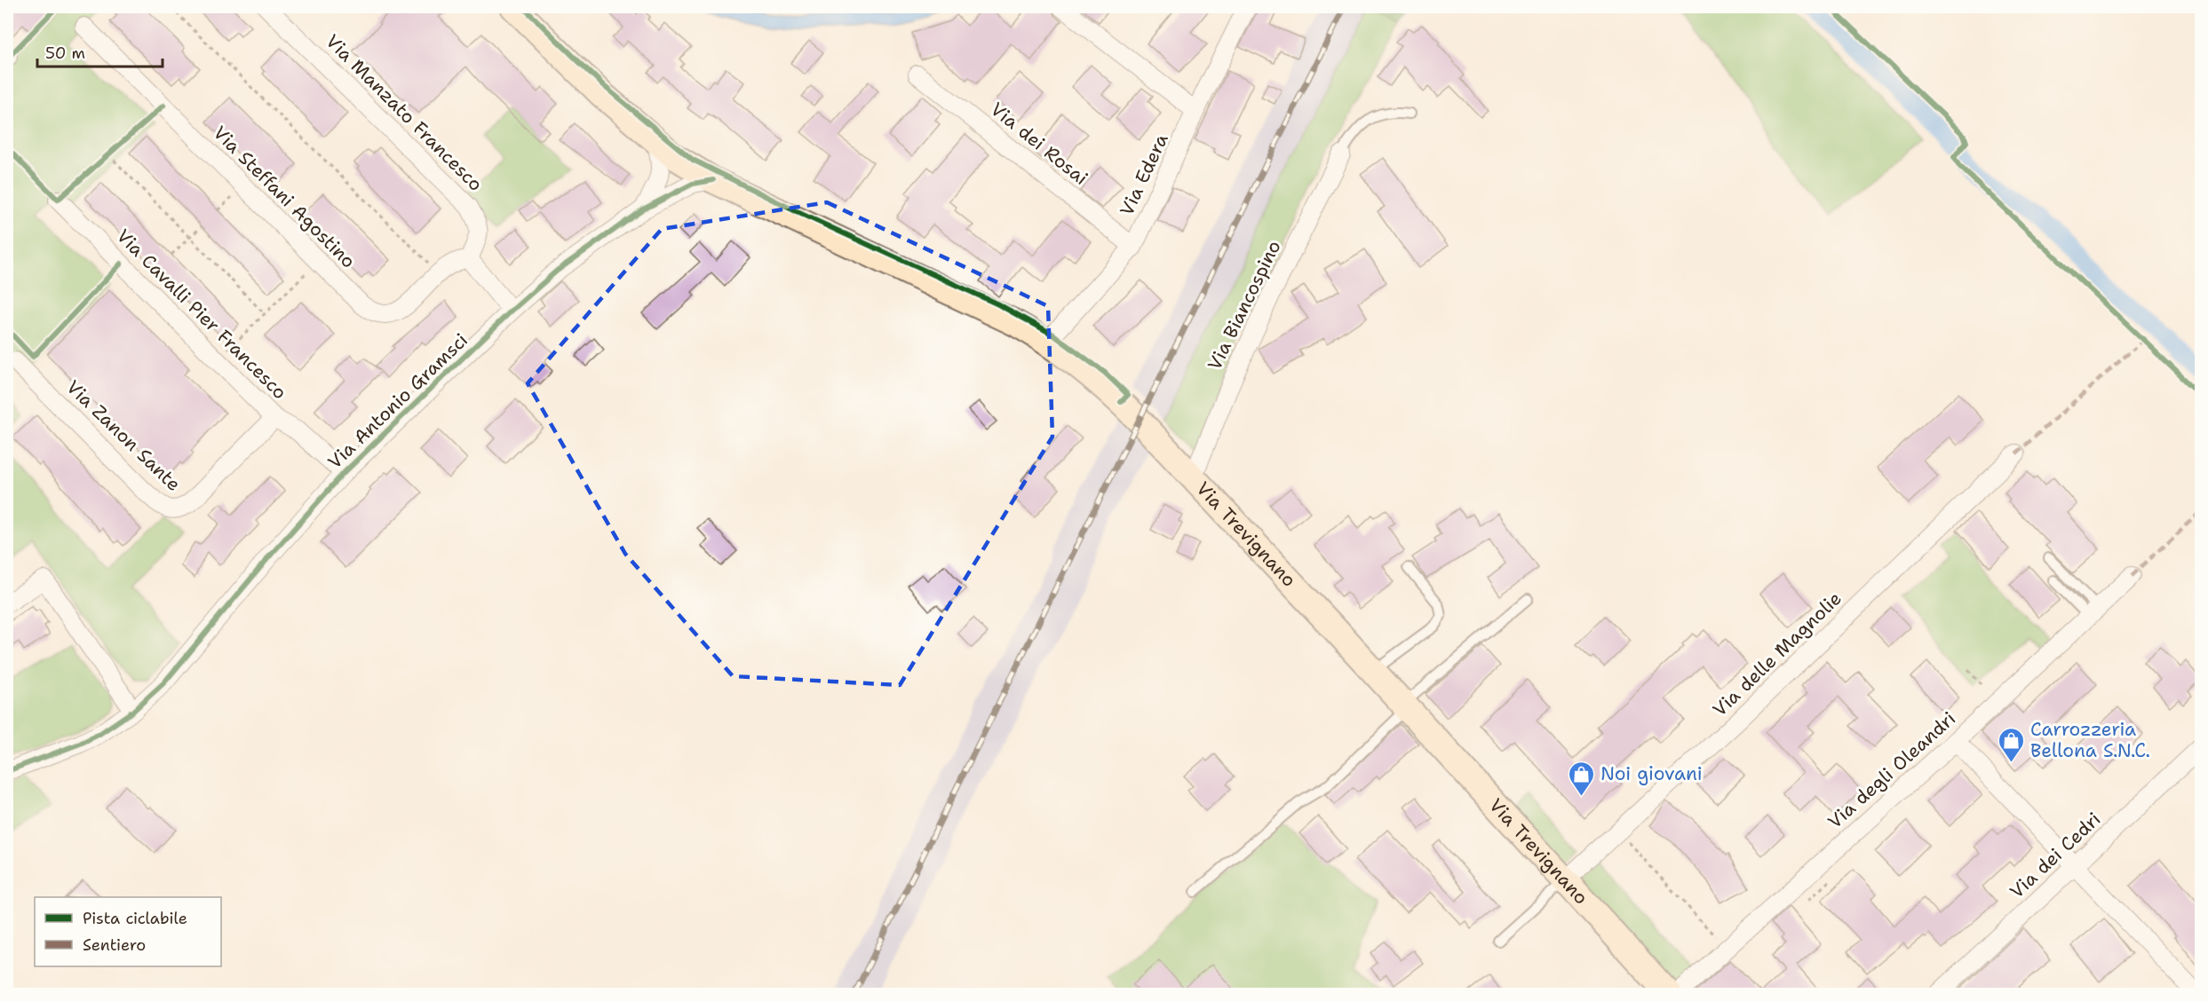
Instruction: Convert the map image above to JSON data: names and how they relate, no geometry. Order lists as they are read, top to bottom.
{
  "streets": {
    "main road": ["Via Trevignano"],
    "street": [
      "Via Manzato Francesco",
      "Via dei Rosai",
      "Via Edera",
      "Via Steffani Agostino",
      "Via Biancospino",
      "Via Cavalli Pier Francesco",
      "Via Antonio Gramsci",
      "Via Zanon Sante",
      "Via delle Magnolie",
      "Via degli Oleandri",
      "Via dei Cedri"
    ]
  },
  "crossings": [
    ["Via Manzato Francesco", "Via Steffani Agostino"],
    ["Via dei Rosai", "Via Edera"],
    ["Via Edera", "Via Trevignano"],
    ["Via Biancospino", "Via Trevignano"],
    ["Via Cavalli Pier Francesco", "Via Antonio Gramsci"],
    ["Via Cavalli Pier Francesco", "Via Zanon Sante"],
    ["Via Antonio Gramsci", "Via Trevignano"],
    ["Via Trevignano", "Via delle Magnolie"]
  ],
  "places": {
    "shop": ["Carrozzeria Bellona S.N.C.", "Noi giovani"]
  },
  "legend": ["Pista ciclabile", "Sentiero"],
  "scale_bar": "50 m"
}
